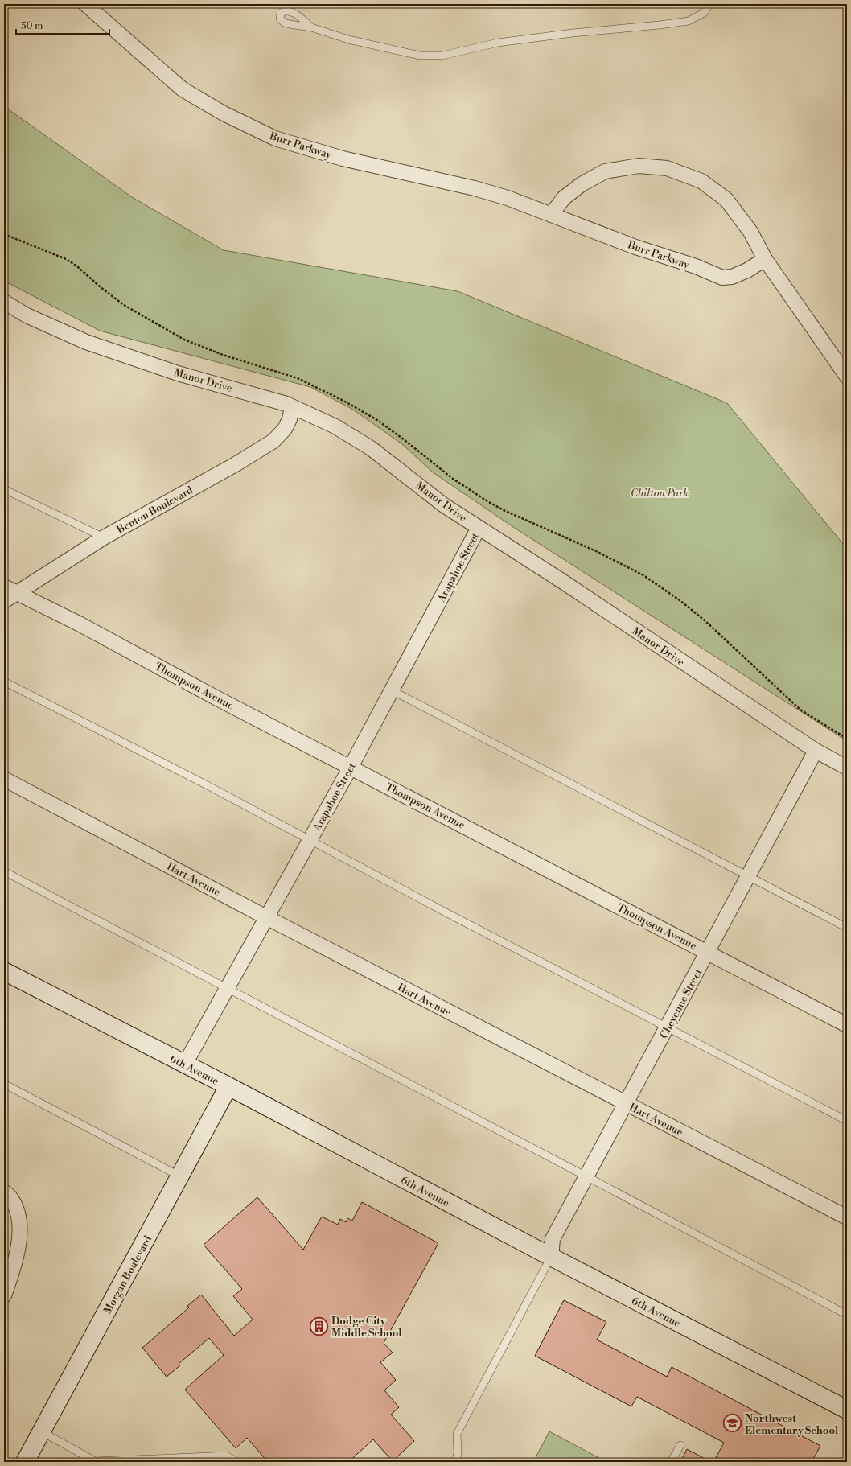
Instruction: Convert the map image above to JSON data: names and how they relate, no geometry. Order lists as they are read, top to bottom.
{
  "streets": {
    "street": [
      "Burr Parkway",
      "Manor Drive",
      "Benton Boulevard",
      "Arapahoe Street",
      "Thompson Avenue",
      "Hart Avenue",
      "Cheyenne Street",
      "6th Avenue",
      "Morgan Boulevard"
    ]
  },
  "crossings": [
    ["Manor Drive", "Benton Boulevard"],
    ["Manor Drive", "Arapahoe Street"],
    ["Manor Drive", "Cheyenne Street"],
    ["Benton Boulevard", "Thompson Avenue"],
    ["Arapahoe Street", "Thompson Avenue"],
    ["Arapahoe Street", "Hart Avenue"],
    ["Arapahoe Street", "6th Avenue"],
    ["Thompson Avenue", "Cheyenne Street"],
    ["Hart Avenue", "Cheyenne Street"],
    ["Cheyenne Street", "6th Avenue"],
    ["6th Avenue", "Morgan Boulevard"]
  ],
  "parks": ["Chilton Park"],
  "places": {
    "building": ["Dodge City Middle School"],
    "school or university": ["Northwest Elementary School"]
  },
  "scale_bar": "50 m"
}
